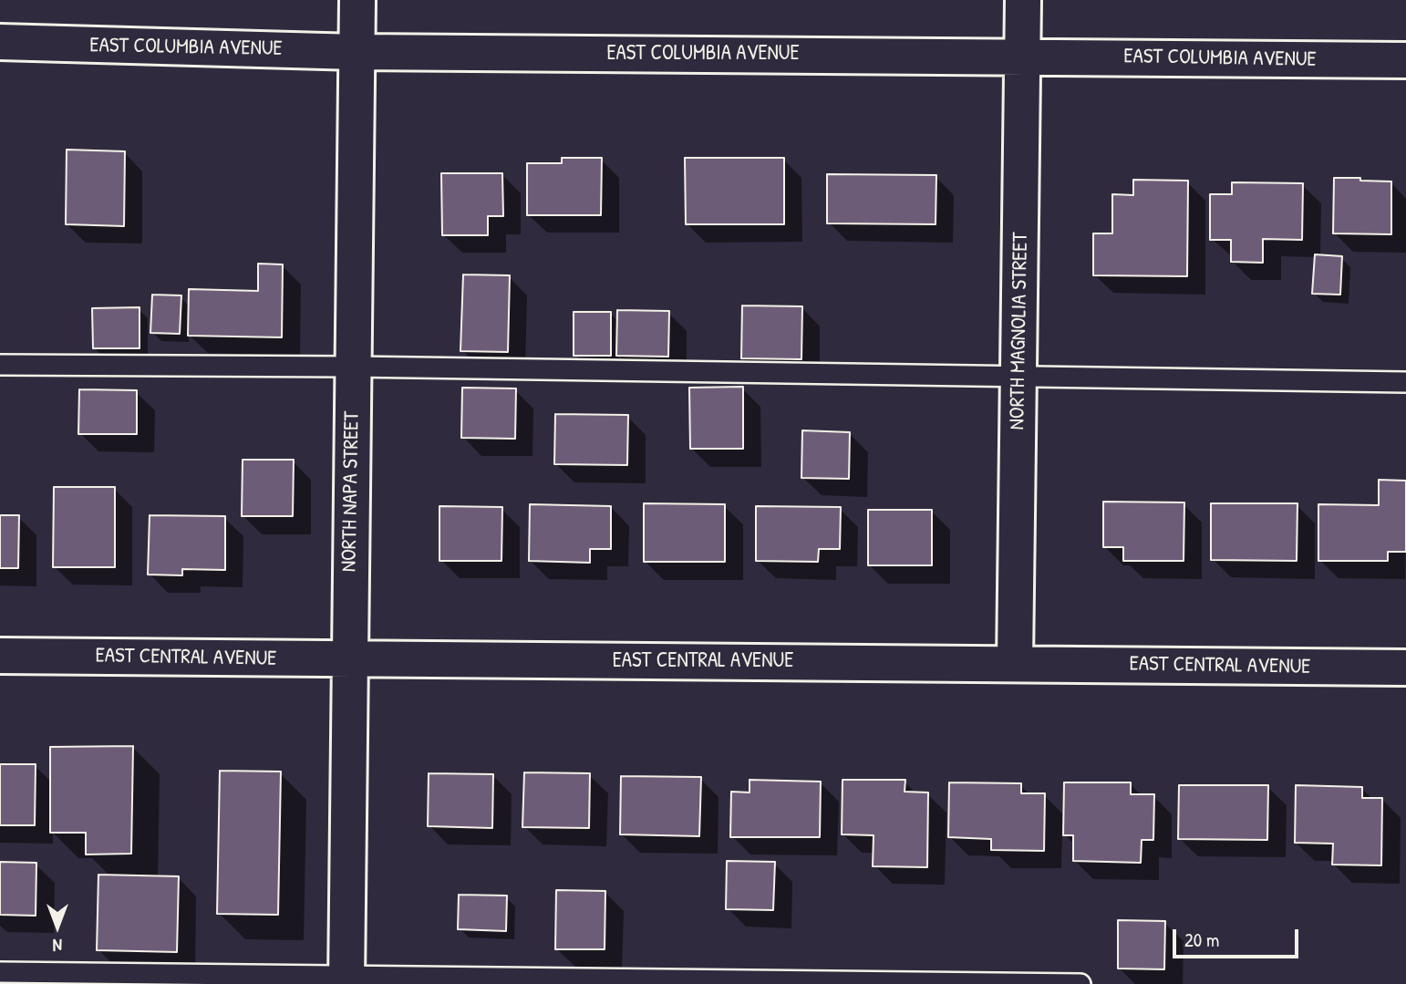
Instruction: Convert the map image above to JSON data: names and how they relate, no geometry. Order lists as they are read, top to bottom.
{
  "streets": {
    "street": [
      "EAST COLUMBIA AVENUE",
      "NORTH MAGNOLIA STREET",
      "NORTH NAPA STREET",
      "EAST CENTRAL AVENUE"
    ]
  },
  "crossings": [
    ["EAST COLUMBIA AVENUE", "NORTH MAGNOLIA STREET"],
    ["EAST COLUMBIA AVENUE", "NORTH NAPA STREET"],
    ["NORTH MAGNOLIA STREET", "EAST CENTRAL AVENUE"],
    ["NORTH NAPA STREET", "EAST CENTRAL AVENUE"]
  ],
  "scale_bar": "20 m",
  "north": "bottom"
}
